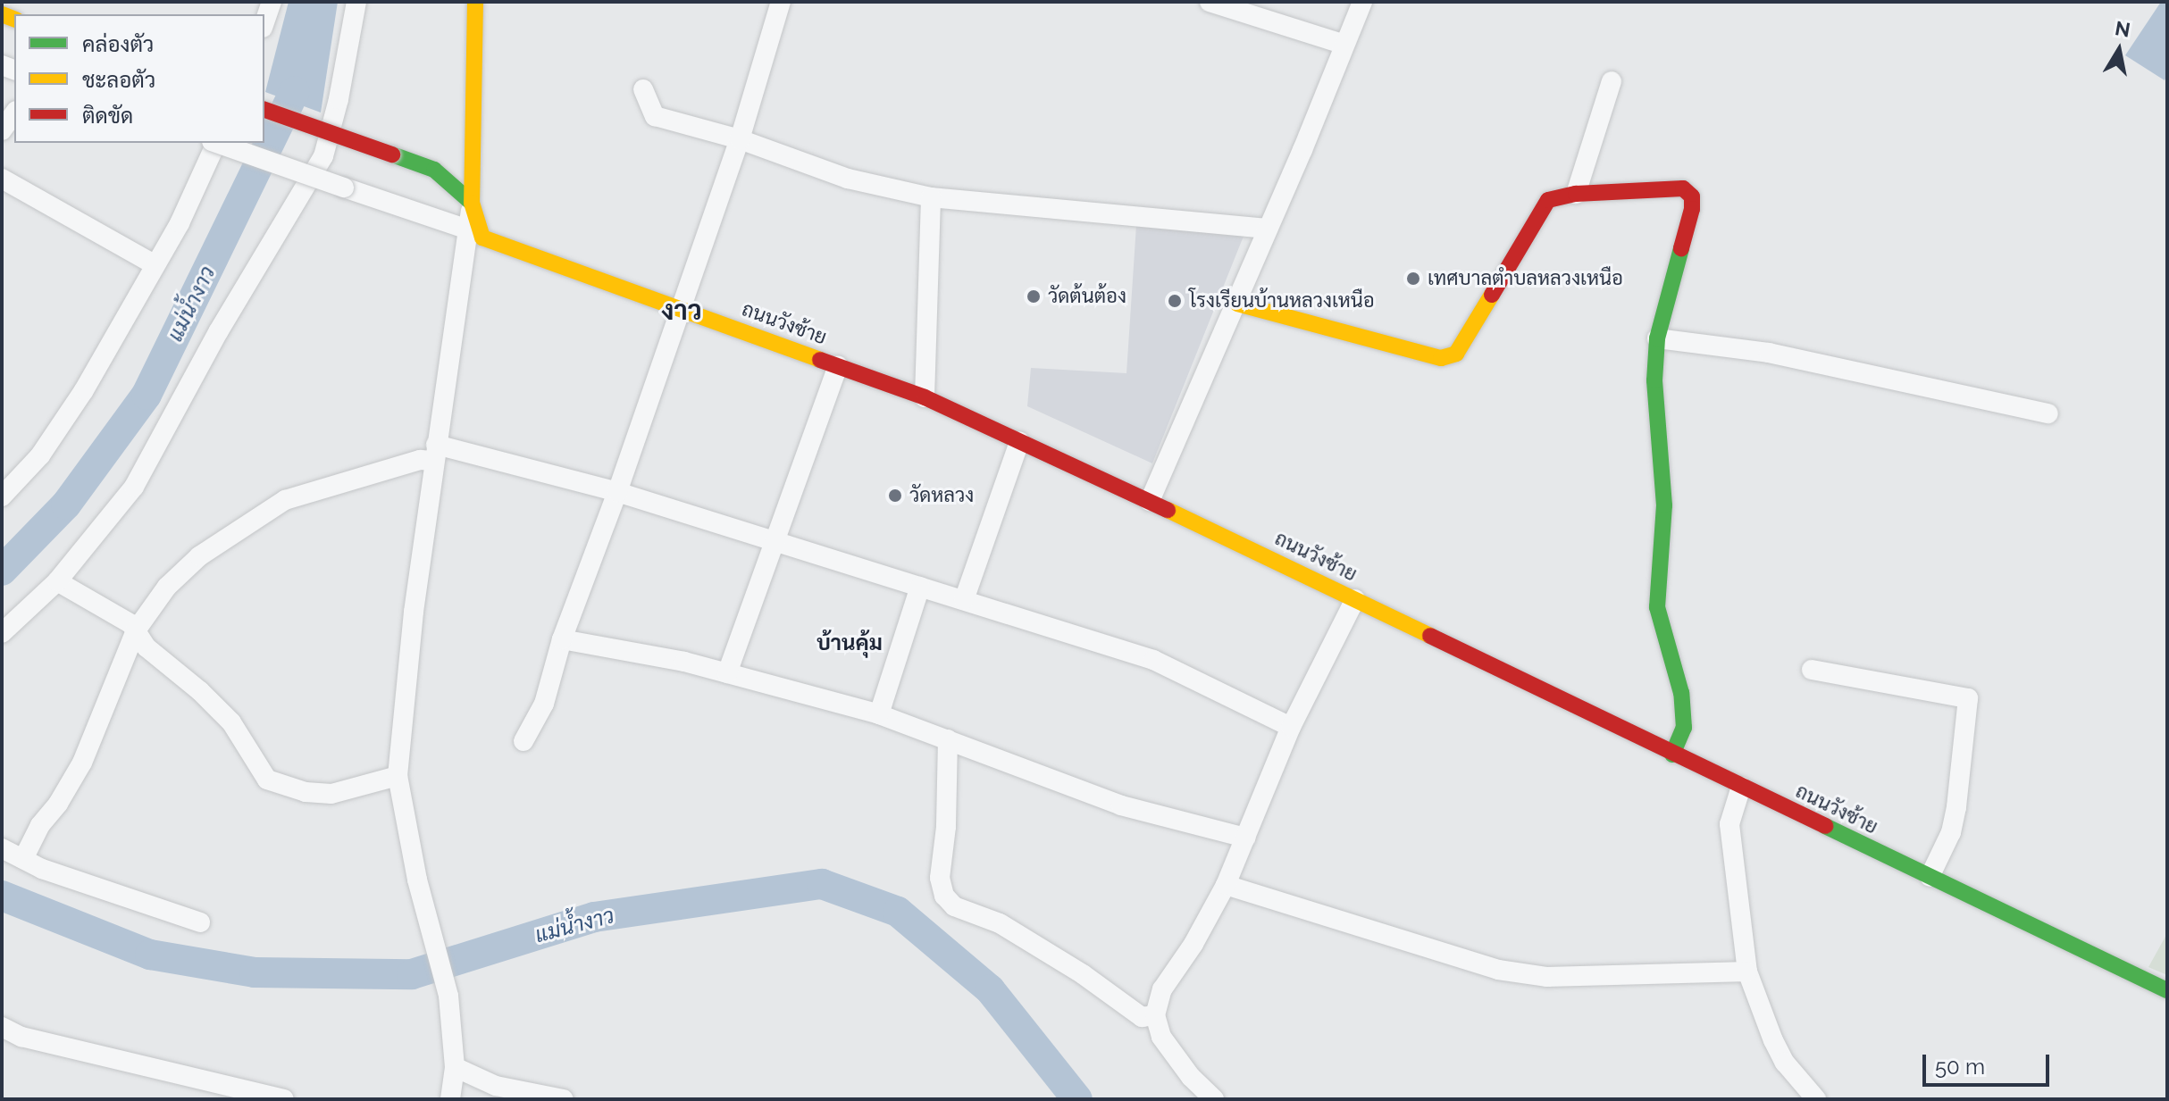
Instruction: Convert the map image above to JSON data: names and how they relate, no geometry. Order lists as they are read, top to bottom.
{
  "streets": {
    "main road": ["ถนนวังซ้าย"]
  },
  "districts": ["งาว", "บ้านคุ้ม"],
  "water": ["แม่น้ำงาว"],
  "places": [
    "เทศบาลตำบลหลวงเหนือ",
    "วัดต้นต้อง",
    "โรงเรียนบ้านหลวงเหนือ",
    "วัดหลวง"
  ],
  "legend": ["คล่องตัว", "ชะลอตัว", "ติดขัด"],
  "scale_bar": "50 m",
  "north": "top"
}
